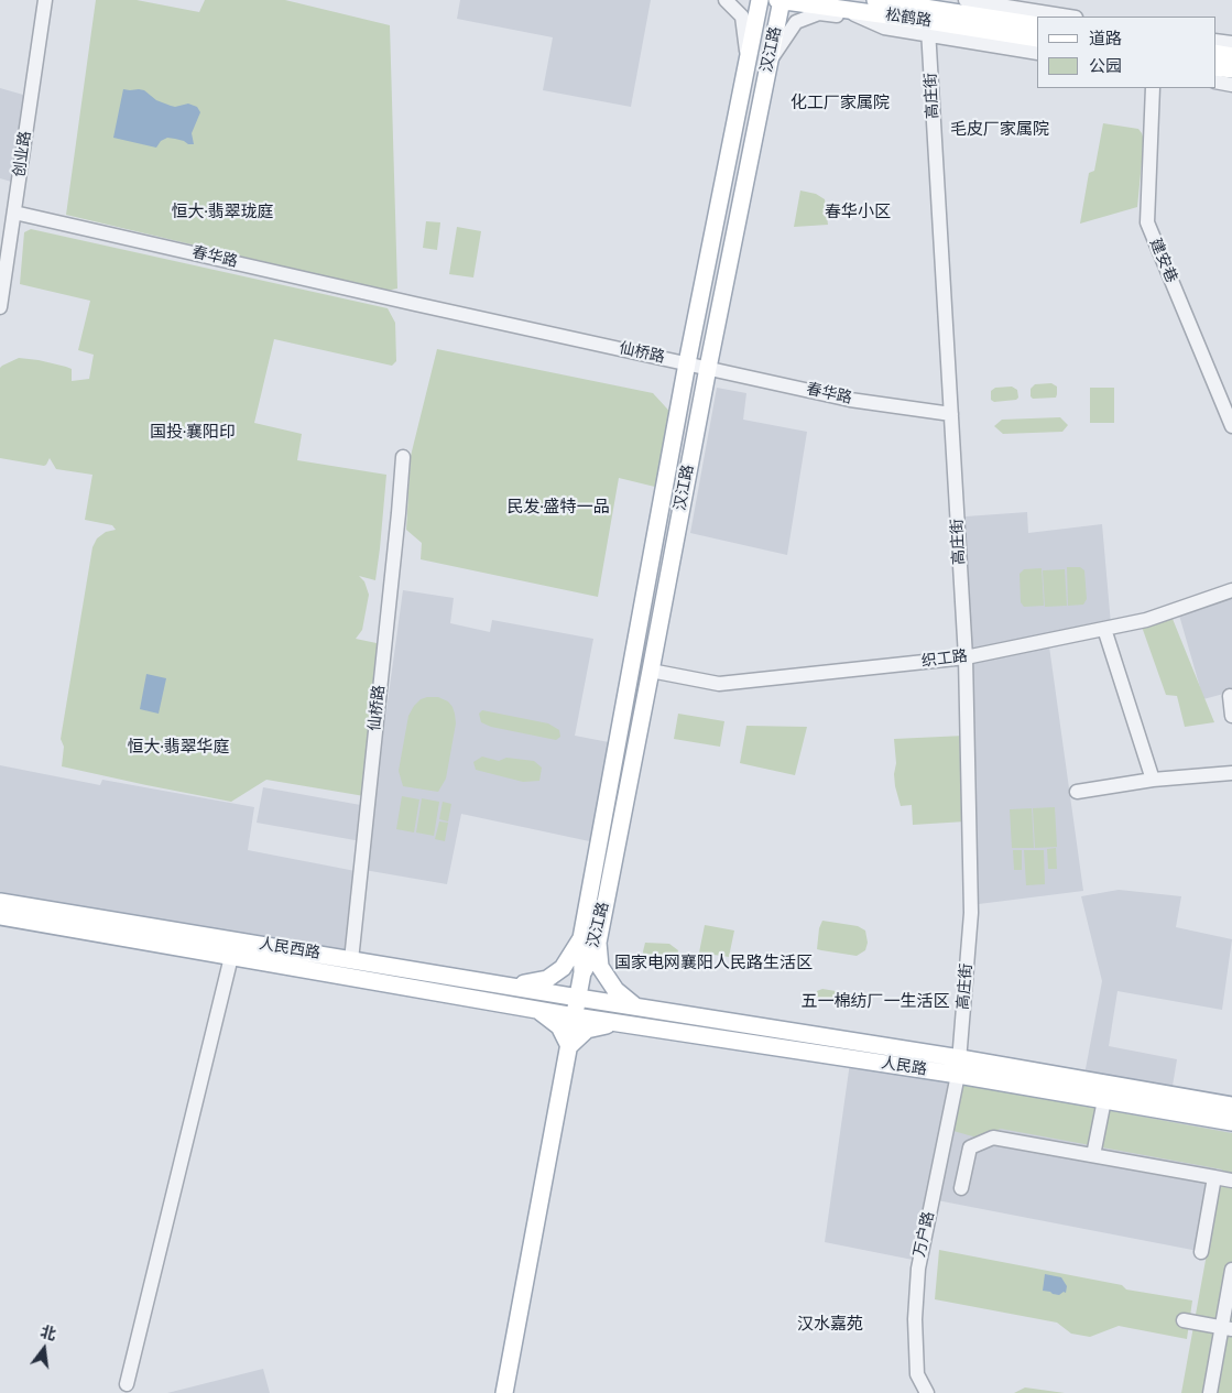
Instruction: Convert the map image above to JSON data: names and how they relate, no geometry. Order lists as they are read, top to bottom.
{
  "streets": {
    "main road": [
      "松鹤路",
      "汉江路",
      "人民西路",
      "人民路"
    ],
    "street": [
      "高庄街",
      "创业路",
      "春华路",
      "建安巷",
      "仙桥路",
      "织工路",
      "万户路"
    ]
  },
  "crossings": [
    ["松鹤路", "汉江路"],
    ["松鹤路", "高庄街"],
    ["汉江路", "春华路"],
    ["汉江路", "仙桥路"],
    ["汉江路", "织工路"],
    ["汉江路", "人民西路"],
    ["汉江路", "人民路"],
    ["高庄街", "春华路"],
    ["高庄街", "织工路"],
    ["高庄街", "人民路"],
    ["高庄街", "万户路"],
    ["创业路", "春华路"],
    ["春华路", "仙桥路"],
    ["仙桥路", "人民西路"],
    ["人民西路", "人民路"],
    ["人民路", "万户路"]
  ],
  "districts": [
    "化工厂家属院",
    "毛皮厂家属院",
    "恒大·翡翠珑庭",
    "春华小区",
    "国投·襄阳印",
    "民发·盛特一品",
    "恒大·翡翠华庭",
    "国家电网襄阳人民路生活区",
    "五一棉纺厂一生活区",
    "汉水嘉苑"
  ],
  "legend": ["道路", "公园"],
  "north": "top"
}
